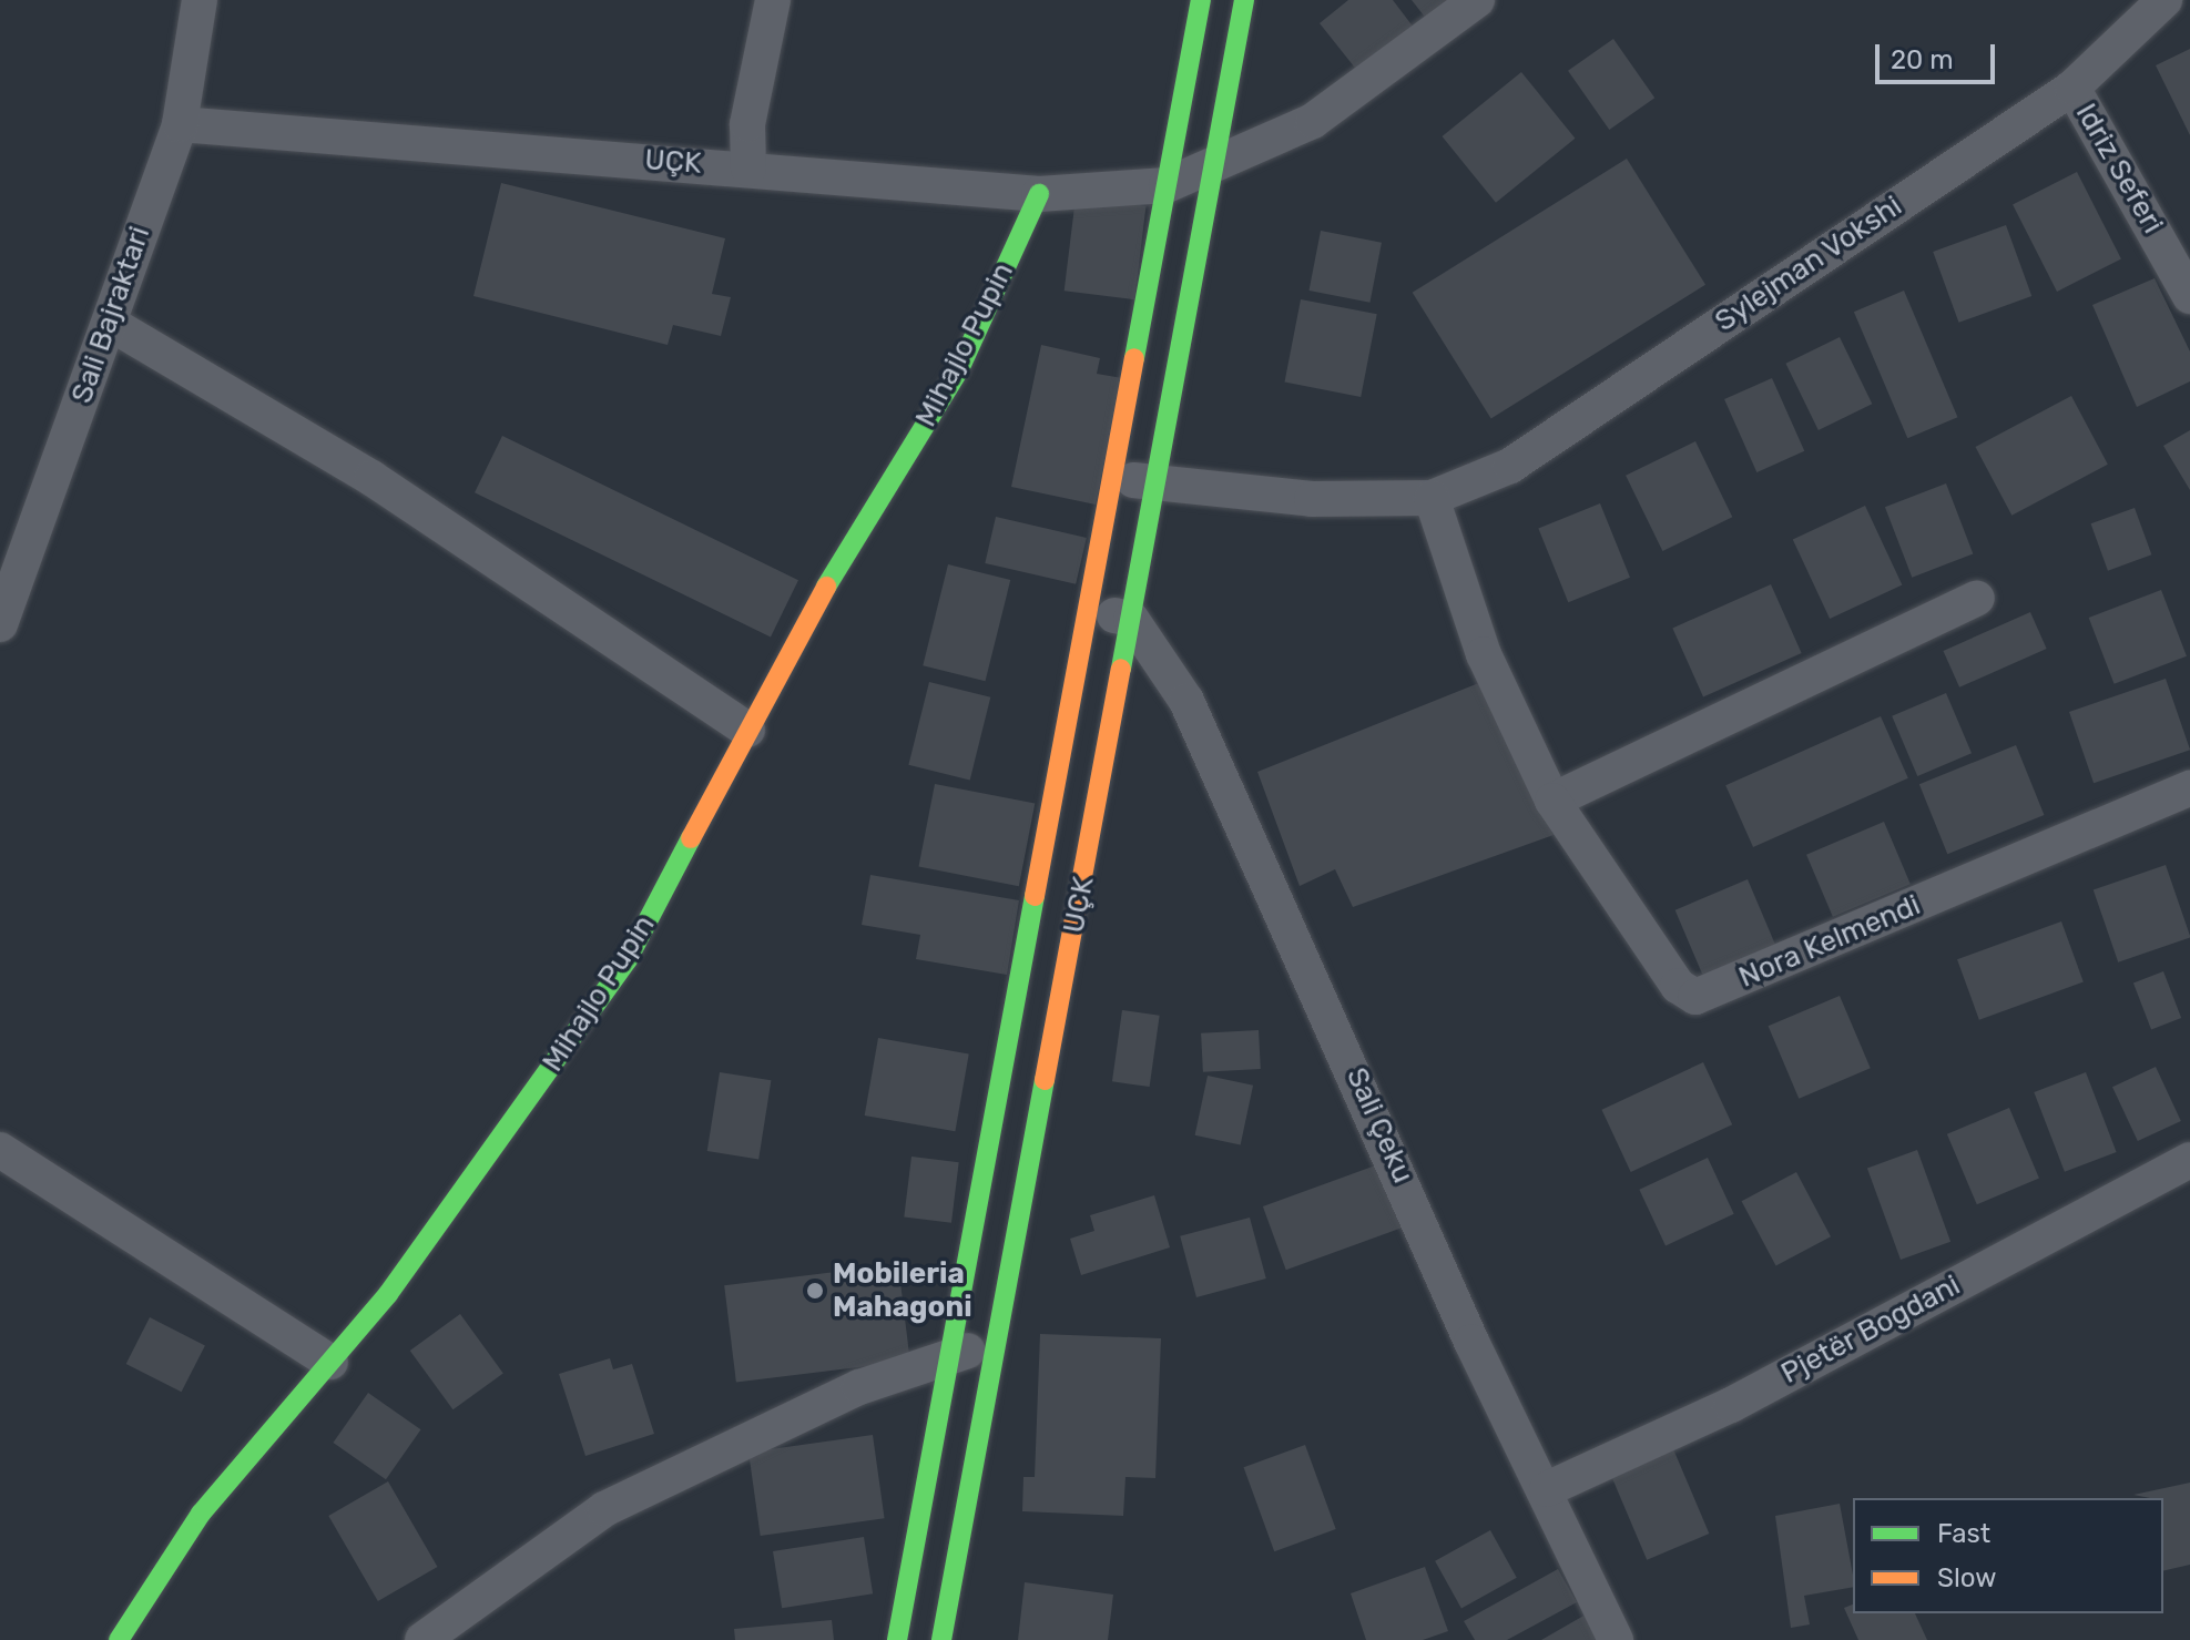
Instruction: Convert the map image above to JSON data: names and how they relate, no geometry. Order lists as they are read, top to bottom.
{
  "streets": {
    "main road": ["UÇK", "Mihajlo Pupin"],
    "street": [
      "Idriz Seferi",
      "Sylejman Vokshi",
      "Sali Bajraktari",
      "Nora Kelmendi",
      "Sali Çeku",
      "Pjetër Bogdani"
    ]
  },
  "crossings": [
    ["UÇK", "Sylejman Vokshi"],
    ["UÇK", "Sali Bajraktari"],
    ["UÇK", "Mihajlo Pupin"],
    ["UÇK", "Sali Çeku"],
    ["Idriz Seferi", "Sylejman Vokshi"],
    ["Sali Çeku", "Pjetër Bogdani"]
  ],
  "places": ["Mobileria Mahagoni"],
  "legend": ["Fast", "Slow"],
  "scale_bar": "20 m"
}
